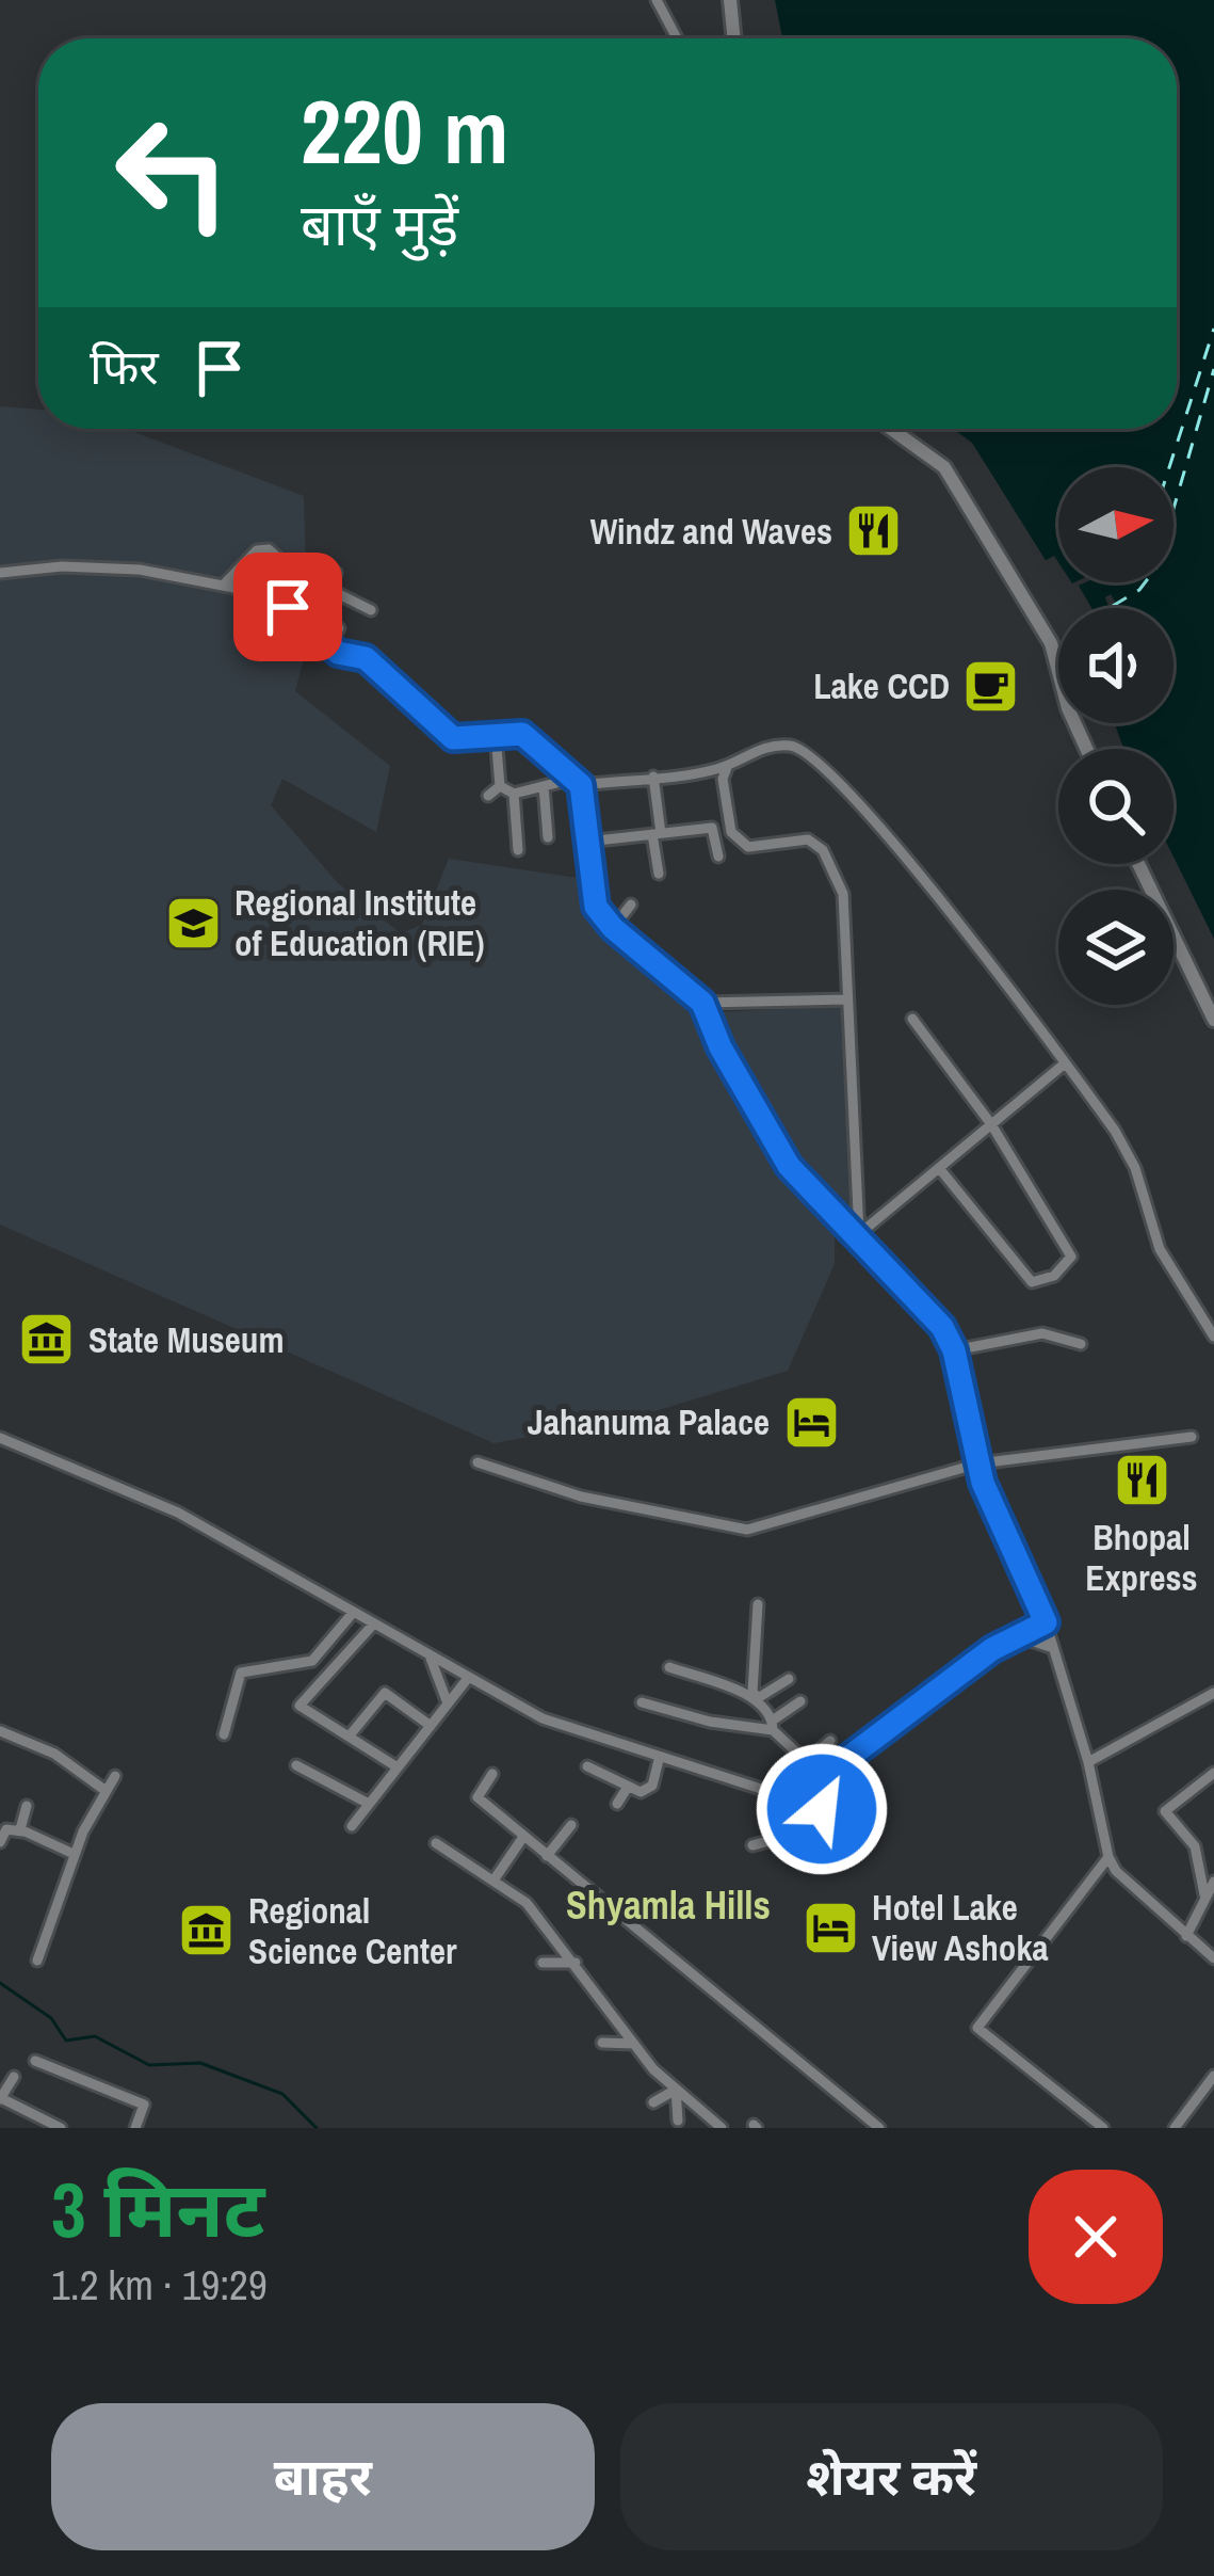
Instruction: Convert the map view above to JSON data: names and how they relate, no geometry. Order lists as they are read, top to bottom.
{
  "districts": ["Shyamla Hills"],
  "places": {
    "restaurant": ["Windz and Waves", "Bhopal Express"],
    "cafe": ["Lake CCD"],
    "school or university": ["Regional Institute of Education (RIE)"],
    "museum": ["State Museum", "Regional Science Center"],
    "hotel": ["Jahanuma Palace", "Hotel Lake View Ashoka"]
  },
  "north": "right",
  "page": {
    "turn": ["220 m", "बाएँ मुड़ें"],
    "then": "फिर",
    "heading": ["3 मिनट", "1.2 km · 19:29"],
    "buttons": ["बाहर", "शेयर करें"]
  }
}
